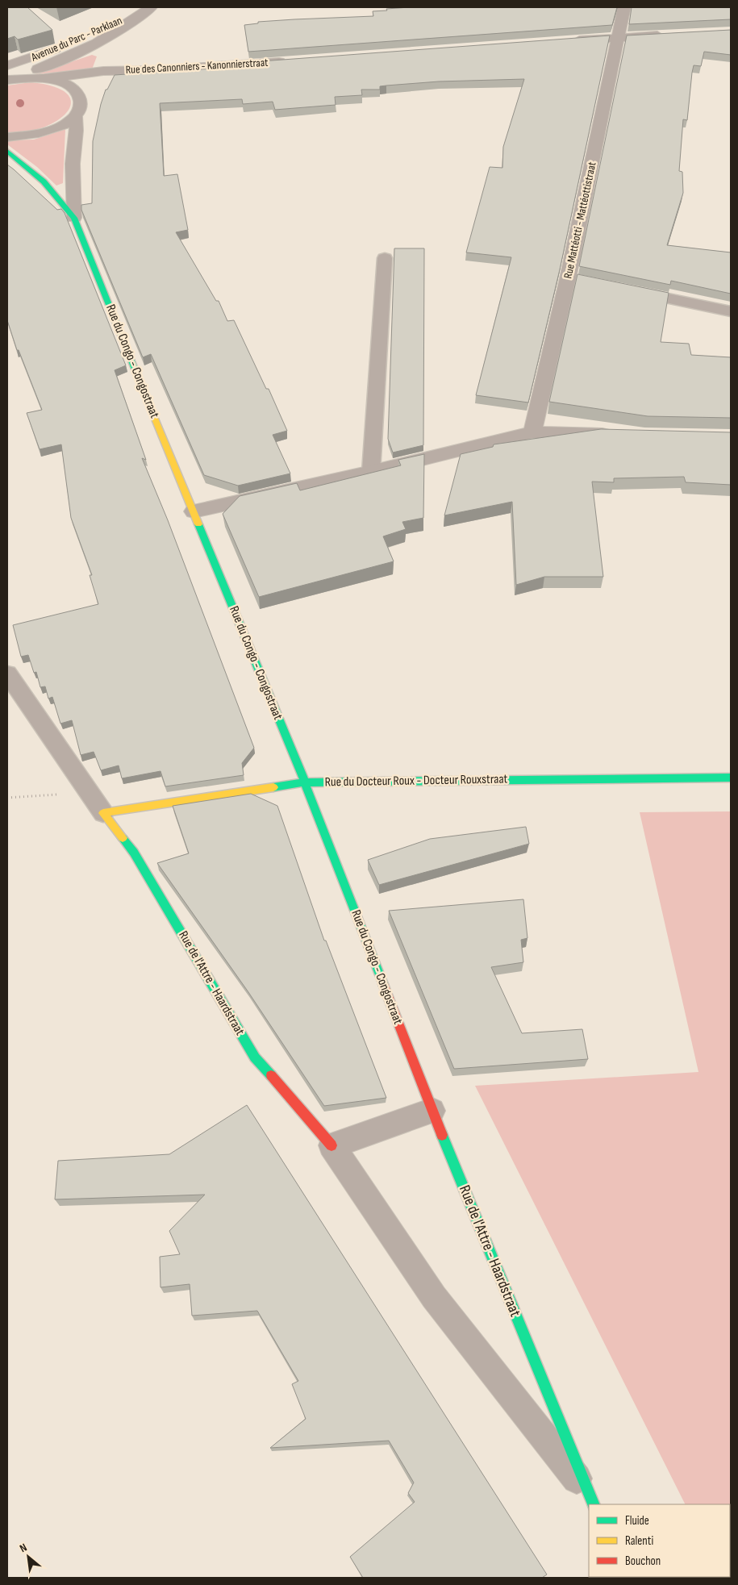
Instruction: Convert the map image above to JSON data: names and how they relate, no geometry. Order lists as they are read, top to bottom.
{
  "streets": {
    "street": [
      "Avenue du Parc - Parklaan",
      "Rue des Canonniers - Kanonnierstraat",
      "Rue Mattéotti - Mattéottistraat",
      "Rue du Congo - Congostraat",
      "Rue du Docteur Roux - Docteur Rouxstraat",
      "Rue de l'Attre - Haardstraat"
    ]
  },
  "crossings": [
    ["Avenue du Parc - Parklaan", "Rue des Canonniers - Kanonnierstraat"],
    ["Avenue du Parc - Parklaan", "Rue du Congo - Congostraat"],
    ["Rue du Congo - Congostraat", "Rue du Docteur Roux - Docteur Rouxstraat"],
    ["Rue du Congo - Congostraat", "Rue de l'Attre - Haardstraat"],
    ["Rue du Docteur Roux - Docteur Rouxstraat", "Rue de l'Attre - Haardstraat"]
  ],
  "legend": ["Fluide", "Ralenti", "Bouchon"],
  "north": "top left"
}
